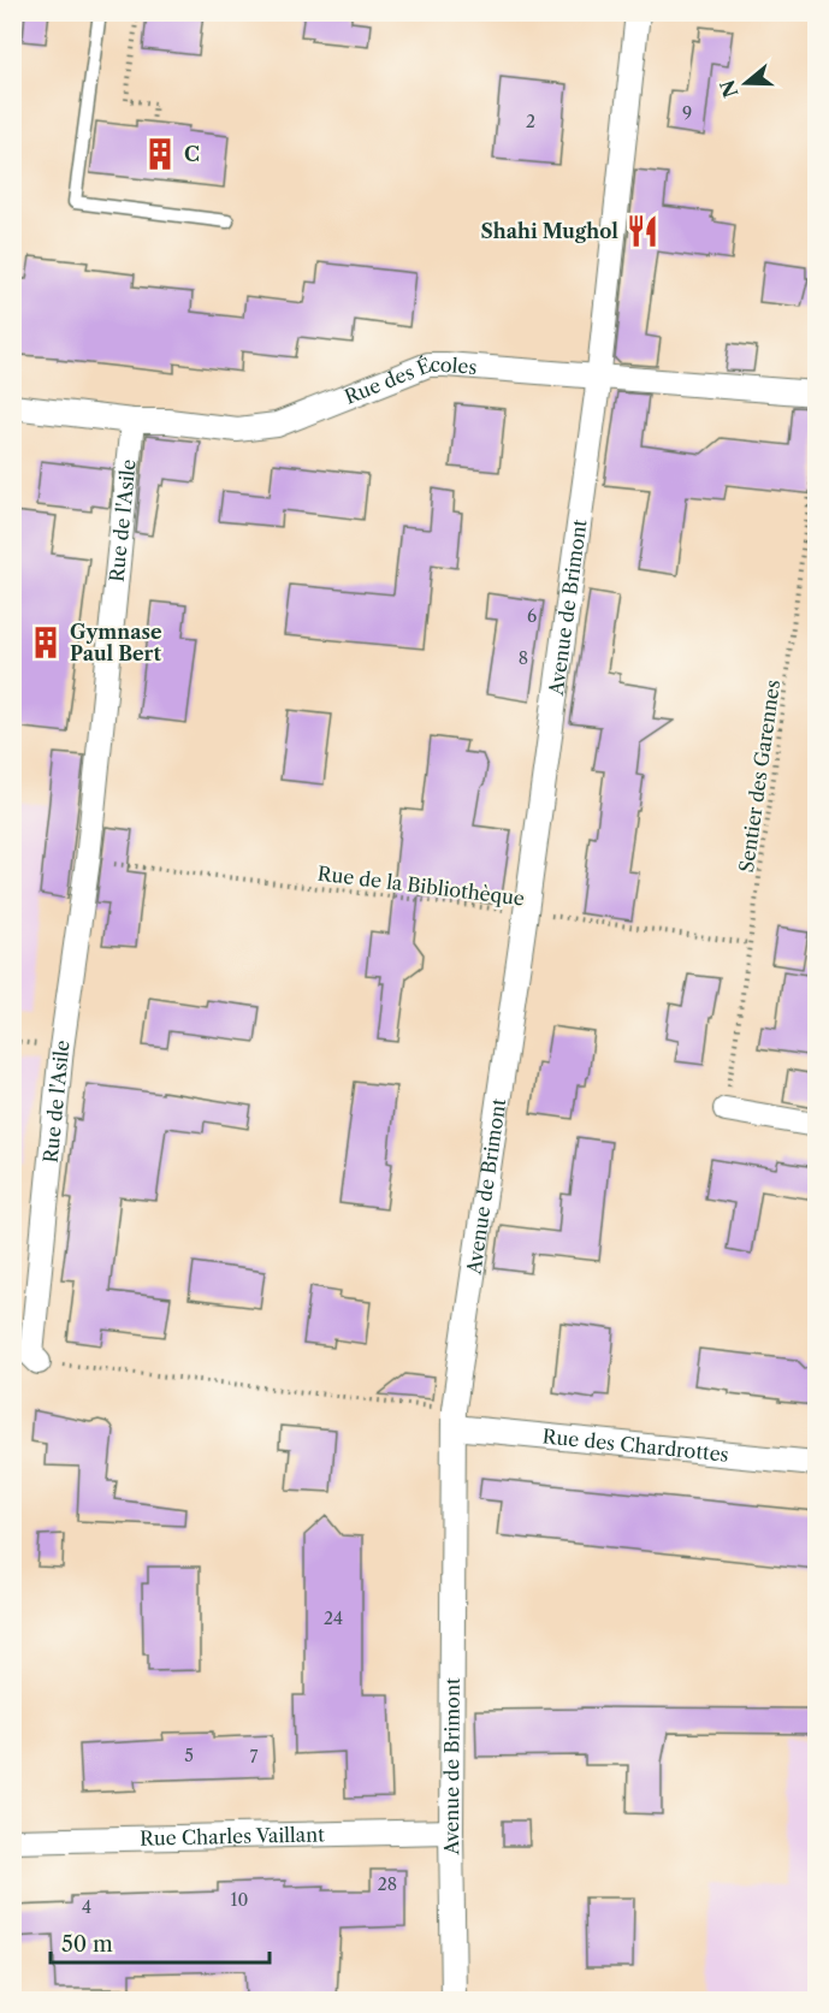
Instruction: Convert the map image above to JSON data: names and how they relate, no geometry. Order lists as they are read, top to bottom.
{
  "streets": {
    "street": [
      "Rue des Écoles",
      "Rue de l'Asile",
      "Avenue de Brimont",
      "Rue des Chardrottes",
      "Rue Charles Vaillant"
    ],
    "path": ["Sentier des Garennes", "Rue de la Bibliothèque"]
  },
  "crossings": [
    ["Rue des Écoles", "Rue de l'Asile"],
    ["Rue des Écoles", "Avenue de Brimont"],
    ["Rue de l'Asile", "Rue de la Bibliothèque"],
    ["Avenue de Brimont", "Rue de la Bibliothèque"],
    ["Avenue de Brimont", "Rue des Chardrottes"],
    ["Avenue de Brimont", "Rue Charles Vaillant"],
    ["Sentier des Garennes", "Rue de la Bibliothèque"]
  ],
  "places": {
    "building": ["C", "Gymnase Paul Bert"],
    "restaurant": ["Shahi Mughol"]
  },
  "house_numbers": [
    "9",
    "2",
    "6",
    "8",
    "24",
    "5",
    "7",
    "28",
    "10",
    "4"
  ],
  "scale_bar": "50 m",
  "north": "left"
}
